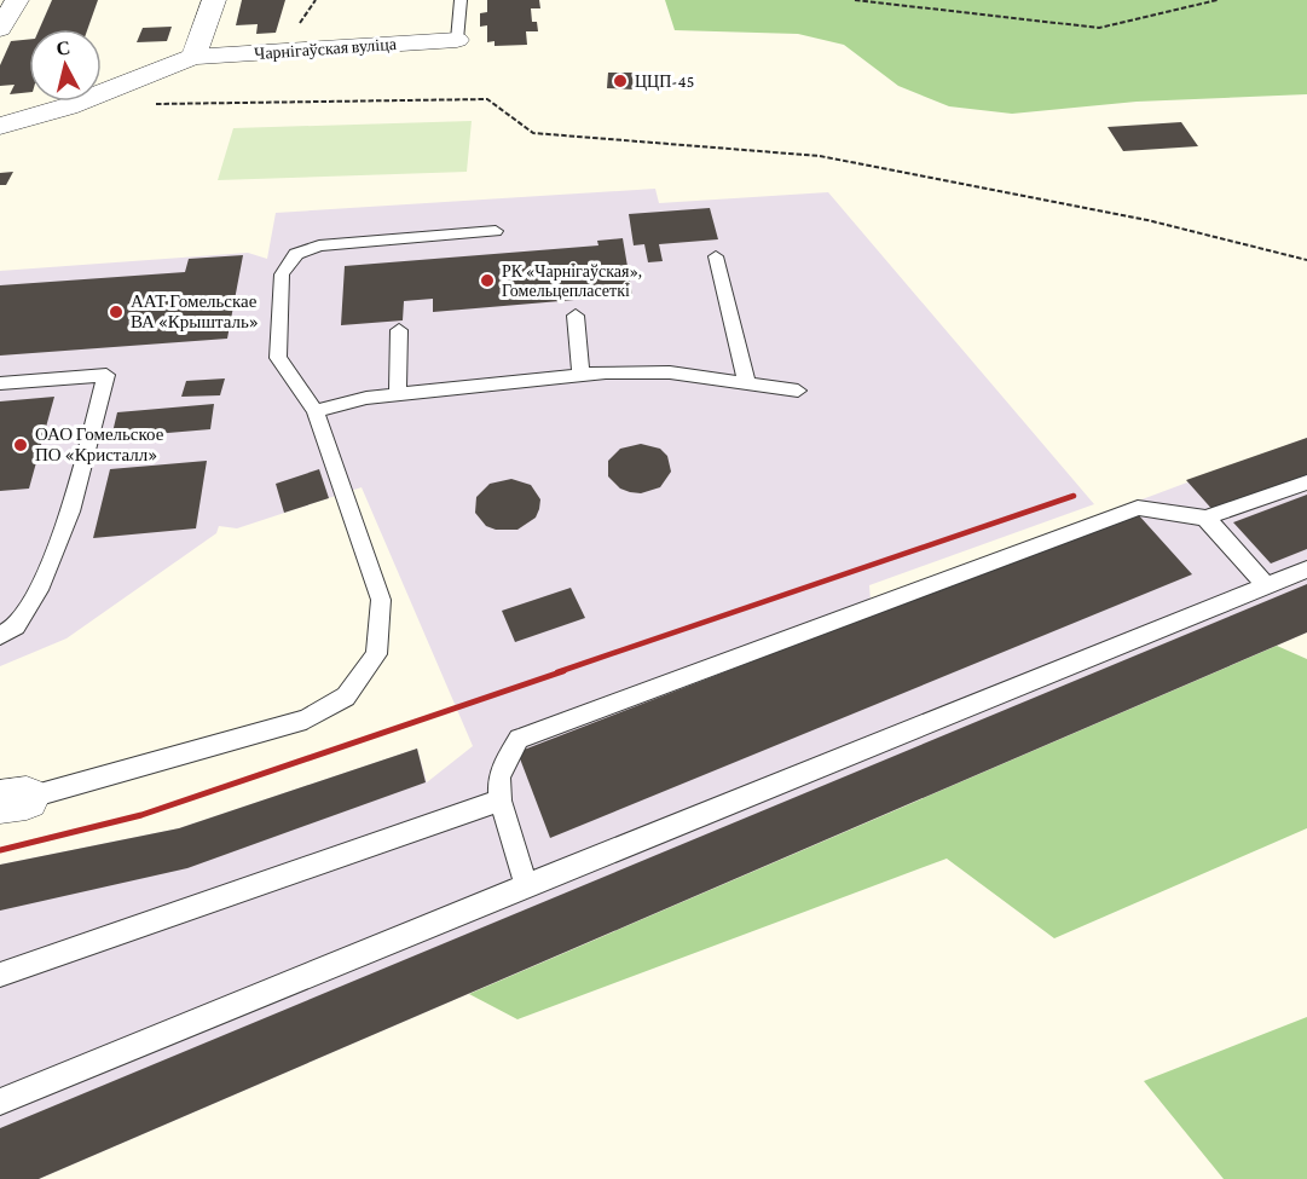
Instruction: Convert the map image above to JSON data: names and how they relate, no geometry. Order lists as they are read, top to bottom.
{
  "streets": {
    "street": ["Чарнігаўская вуліца"]
  },
  "places": [
    "ЦЦП-45",
    "РК «Чарнігаўская», Гомельцепласеткі",
    "ААТ Гомельскае ВА «Крышталь»",
    "ОАО Гомельское ПО «Кристалл»"
  ],
  "north": "top"
}
